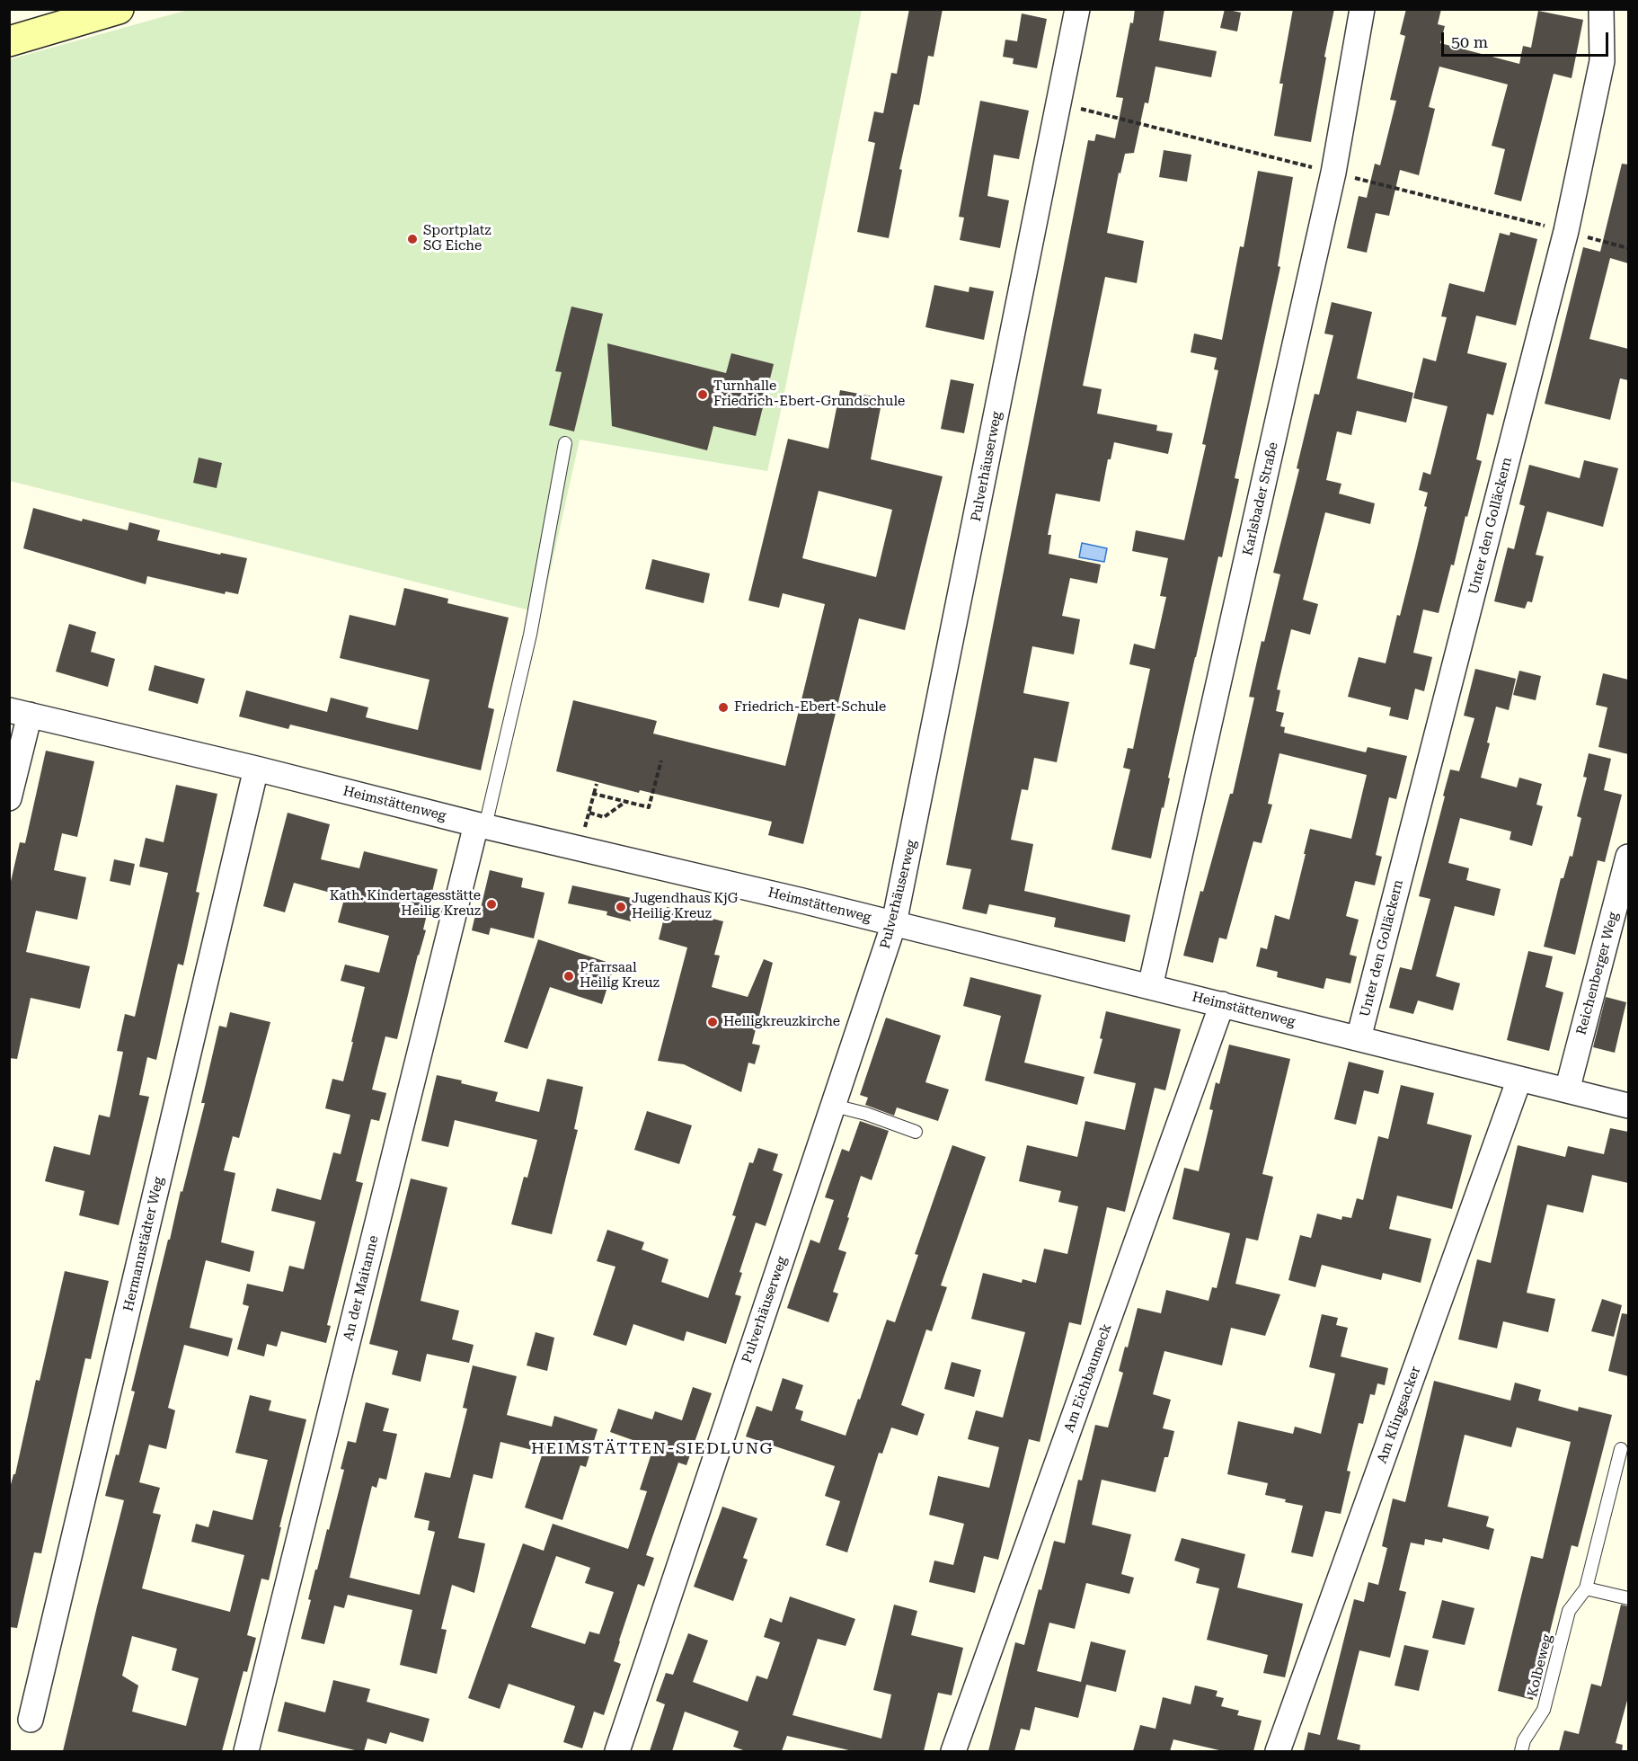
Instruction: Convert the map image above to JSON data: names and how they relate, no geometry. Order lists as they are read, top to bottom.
{
  "streets": {
    "street": [
      "Pulverhäuserweg",
      "Karlsbader Straße",
      "Unter den Golläckern",
      "Heimstättenweg",
      "Reichenberger Weg",
      "Hermannstädter Weg",
      "An der Maitanne",
      "Am Eichbaumeck",
      "Am Klingsacker"
    ],
    "lane": ["Kolbeweg"]
  },
  "crossings": [
    ["Pulverhäuserweg", "Heimstättenweg"],
    ["Karlsbader Straße", "Heimstättenweg"],
    ["Unter den Golläckern", "Heimstättenweg"],
    ["Heimstättenweg", "Reichenberger Weg"],
    ["Heimstättenweg", "Hermannstädter Weg"],
    ["Heimstättenweg", "An der Maitanne"],
    ["Heimstättenweg", "Am Eichbaumeck"],
    ["Heimstättenweg", "Am Klingsacker"]
  ],
  "districts": ["HEIMSTÄTTEN-SIEDLUNG"],
  "places": [
    "Sportplatz SG Eiche",
    "Turnhalle Friedrich-Ebert-Grundschule",
    "Friedrich-Ebert-Schule",
    "Kath. Kindertagesstätte Heilig Kreuz",
    "Jugendhaus KjG Heilig Kreuz",
    "Pfarrsaal Heilig Kreuz",
    "Heiligkreuzkirche"
  ],
  "scale_bar": "50 m"
}
